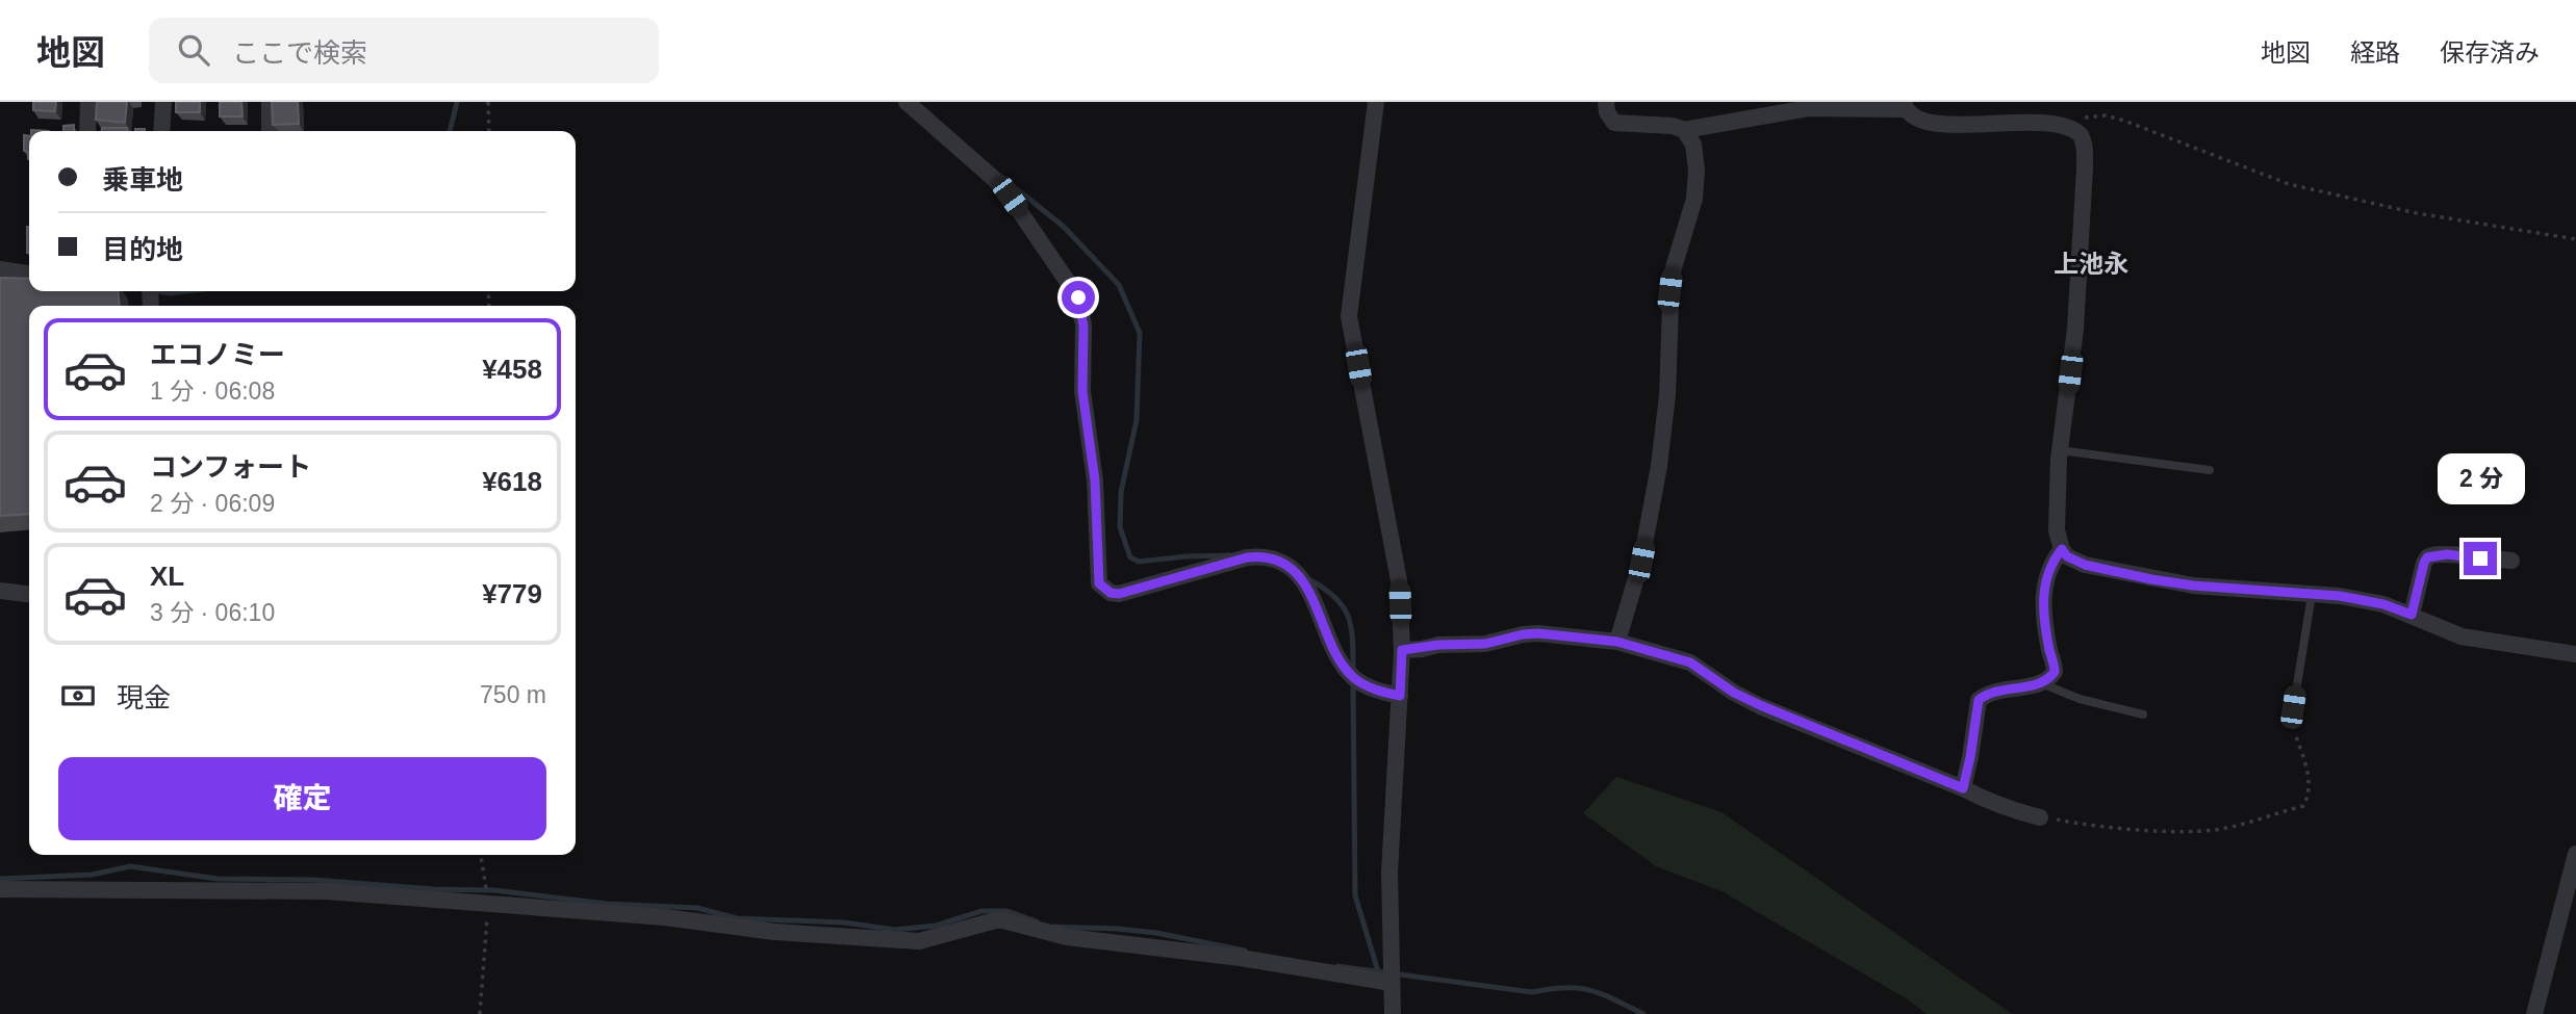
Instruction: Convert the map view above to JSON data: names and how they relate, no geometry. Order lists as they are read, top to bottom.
{
  "districts": ["上池永"],
  "page": {
    "header": "地図",
    "search": "ここで検索",
    "nav": ["地図", "経路", "保存済み"],
    "banner": ["乗車地", "目的地"],
    "list": [
      {
        "name": "エコノミー",
        "note": "1 分 · 06:08",
        "value": "¥458"
      },
      {
        "name": "コンフォート",
        "note": "2 分 · 06:09",
        "value": "¥618"
      },
      {
        "name": "XL",
        "note": "3 分 · 06:10",
        "value": "¥779"
      }
    ],
    "bubble": "2 分",
    "pay": ["現金", "750 m"],
    "buttons": "確定"
  }
}
